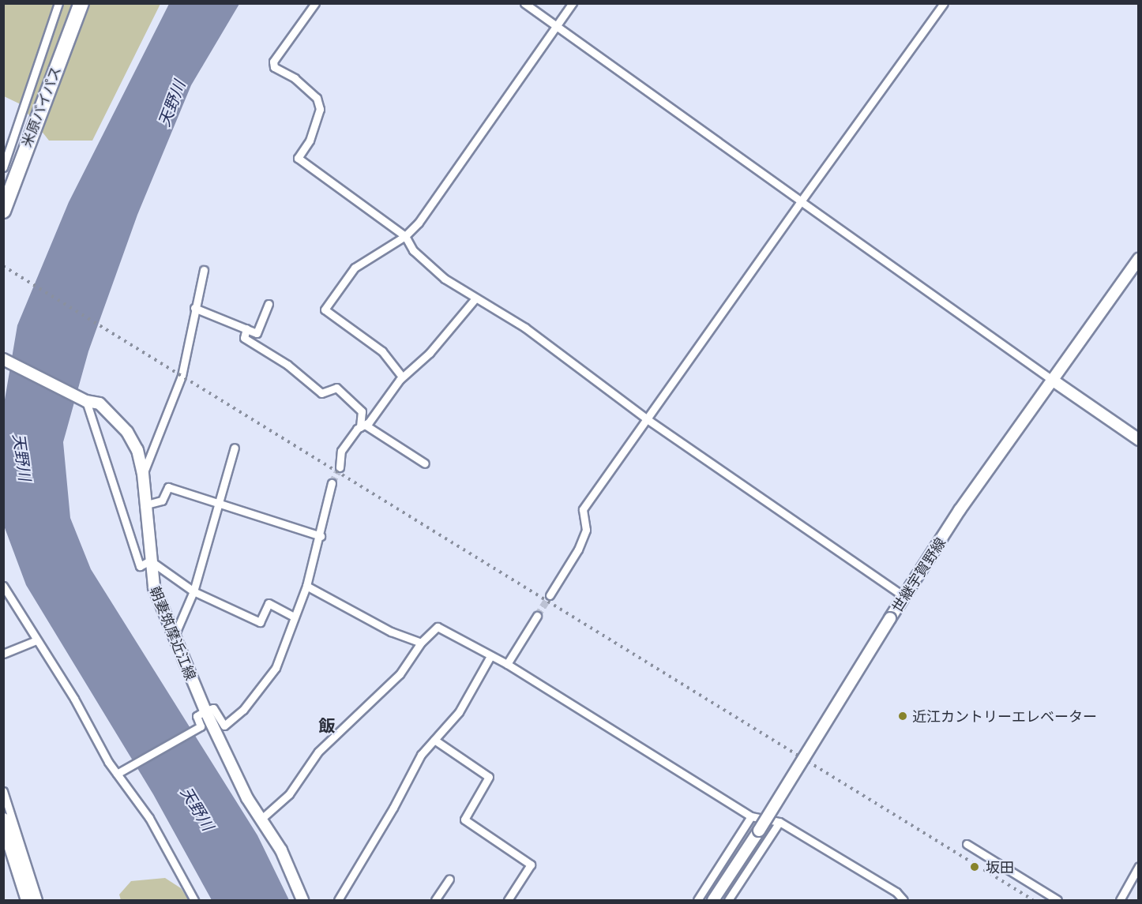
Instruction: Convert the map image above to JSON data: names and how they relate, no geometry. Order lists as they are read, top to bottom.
{
  "streets": {
    "highway": ["米原バイパス"],
    "main road": ["世継宇賀野線", "朝妻筑摩近江線"]
  },
  "districts": ["飯"],
  "water": ["天野川"],
  "places": ["近江カントリーエレベーター", "坂田"]
}
